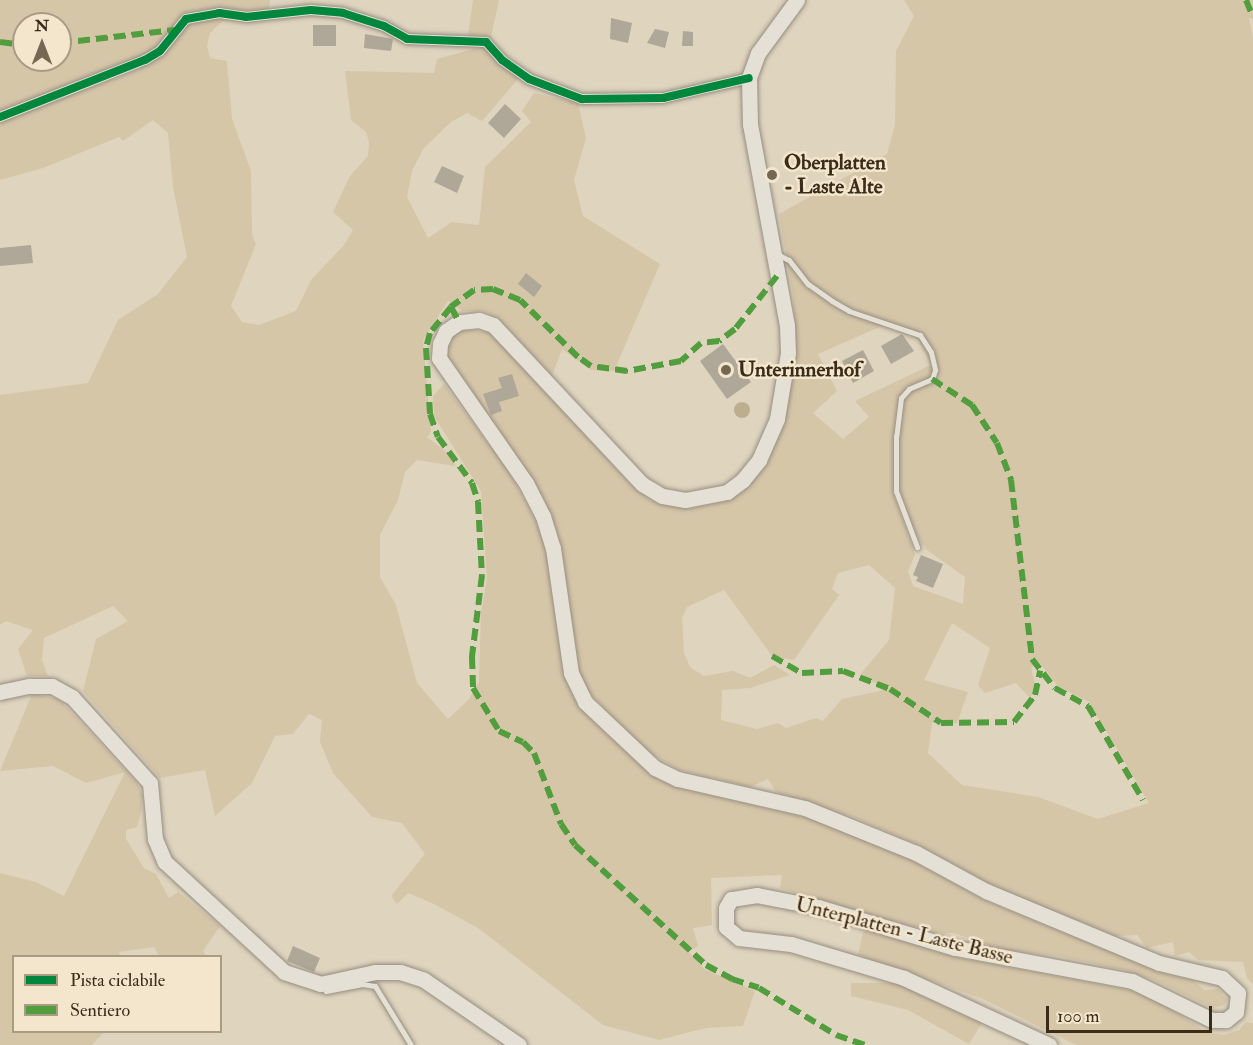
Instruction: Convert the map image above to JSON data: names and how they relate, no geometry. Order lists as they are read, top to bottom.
{
  "streets": {
    "main road": ["Unterplatten - Laste Basse"]
  },
  "places": ["Oberplatten - Laste Alte", "Unterinnerhof"],
  "legend": ["Pista ciclabile", "Sentiero"],
  "scale_bar": "100 m",
  "north": "top"
}
